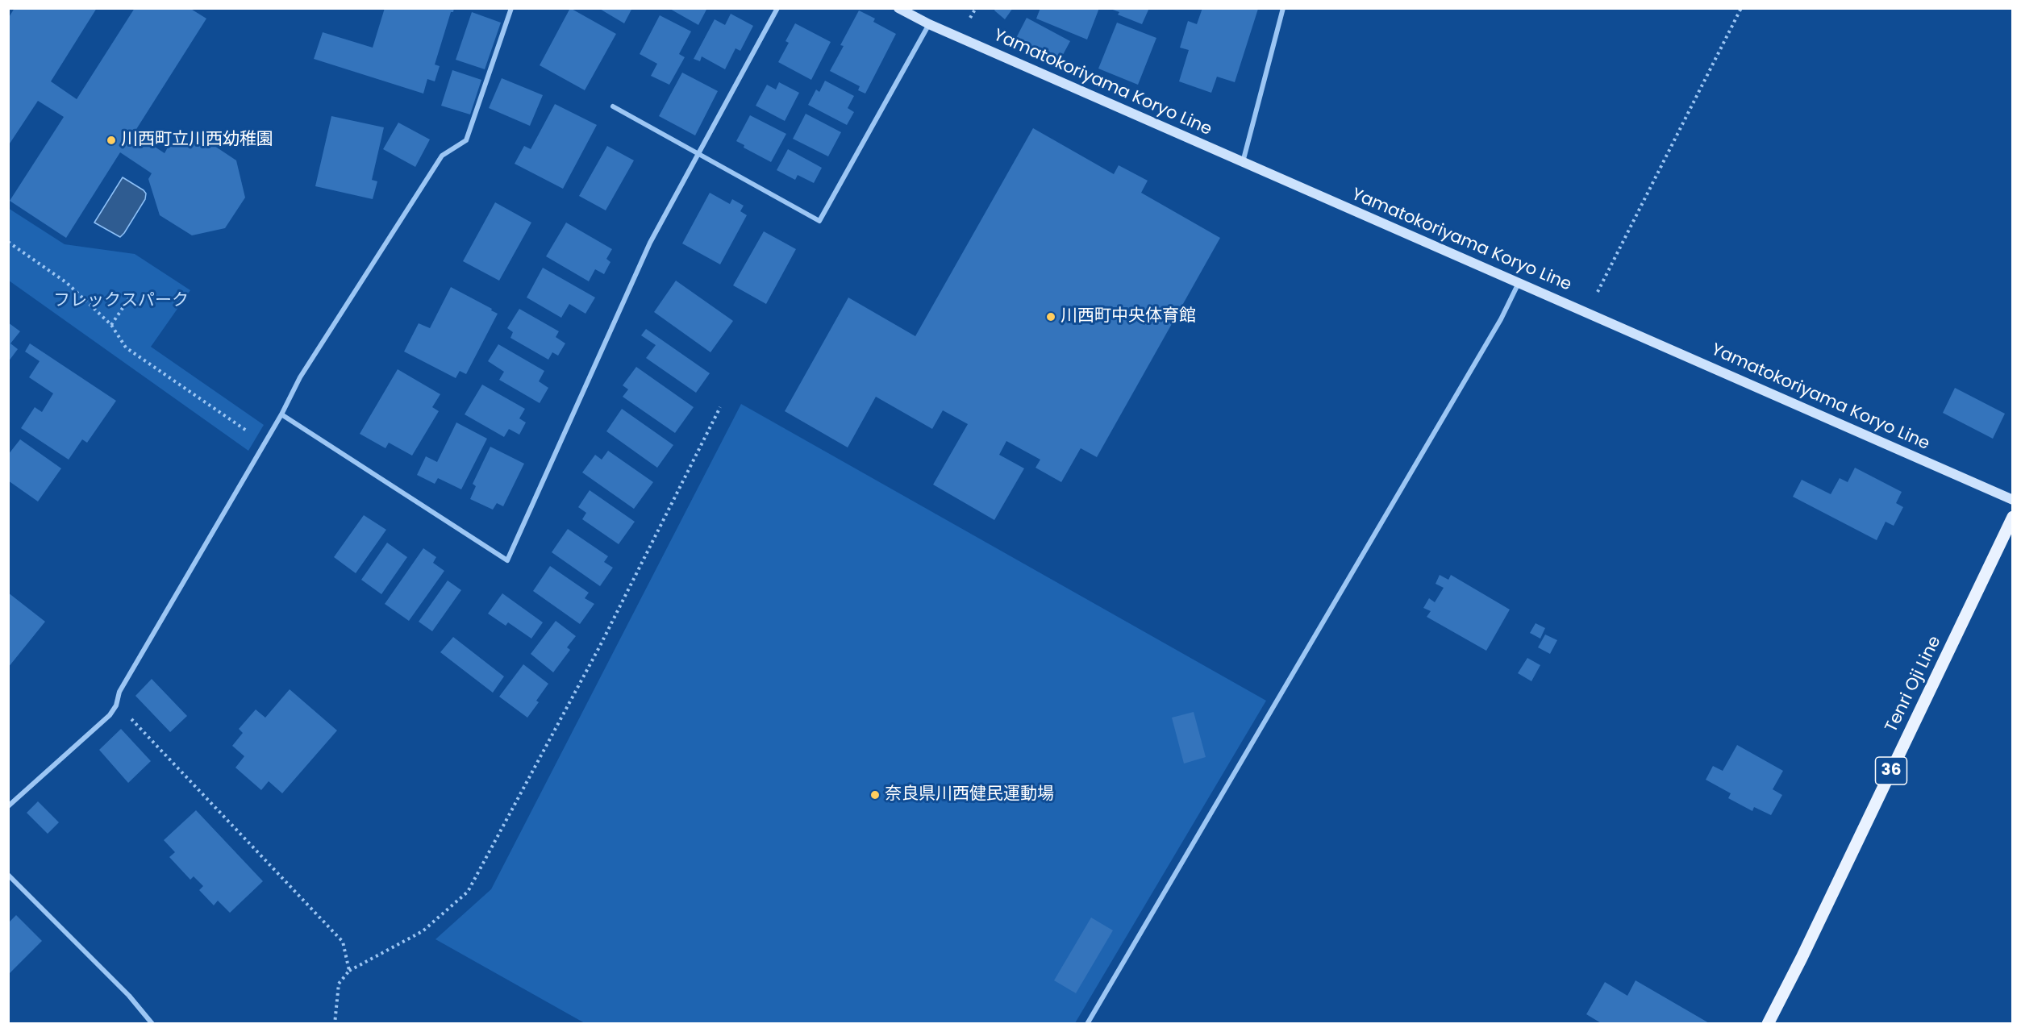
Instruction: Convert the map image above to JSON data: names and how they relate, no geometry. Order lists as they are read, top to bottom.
{
  "streets": {
    "main road": ["Yamatokoriyama Koryo Line", "Tenri Oji Line", "36"]
  },
  "parks": ["フレックスパーク"],
  "places": ["川西町立川西幼稚園", "川西町中央体育館", "奈良県川西健民運動場"]
}
